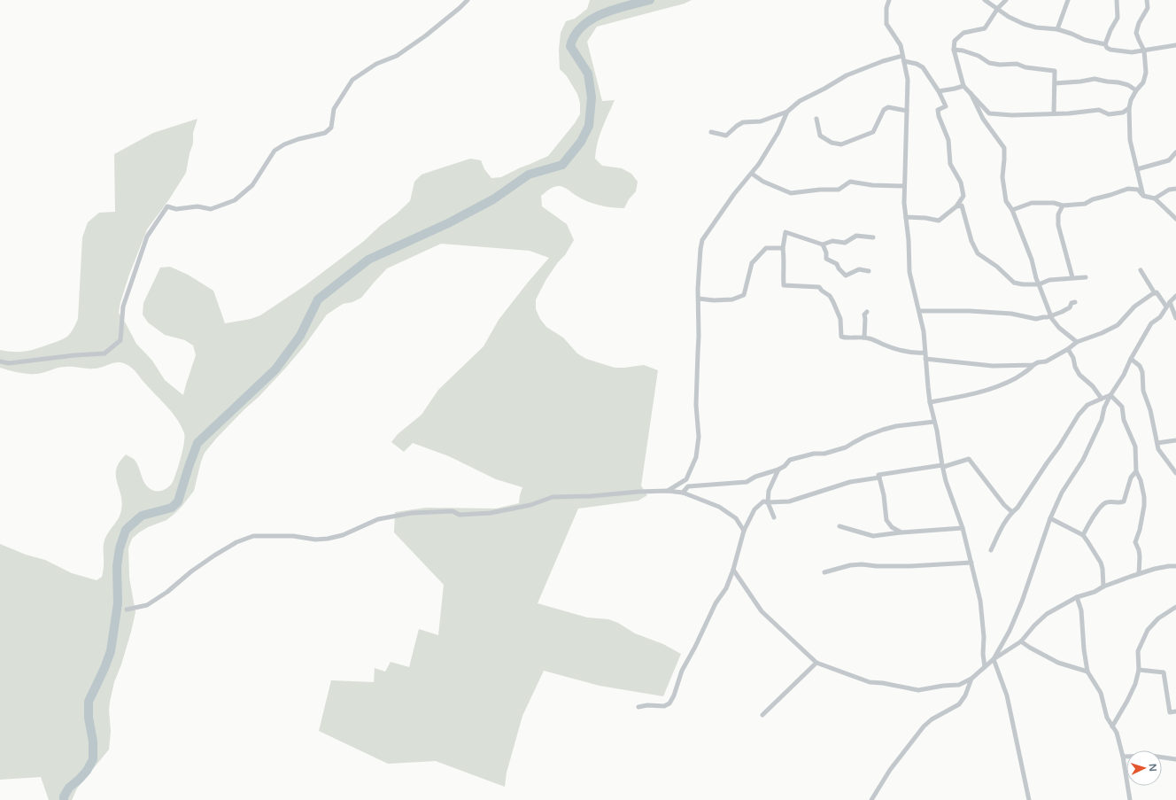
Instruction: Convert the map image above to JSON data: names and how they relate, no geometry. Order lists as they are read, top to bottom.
{
  "north": "right"
}
